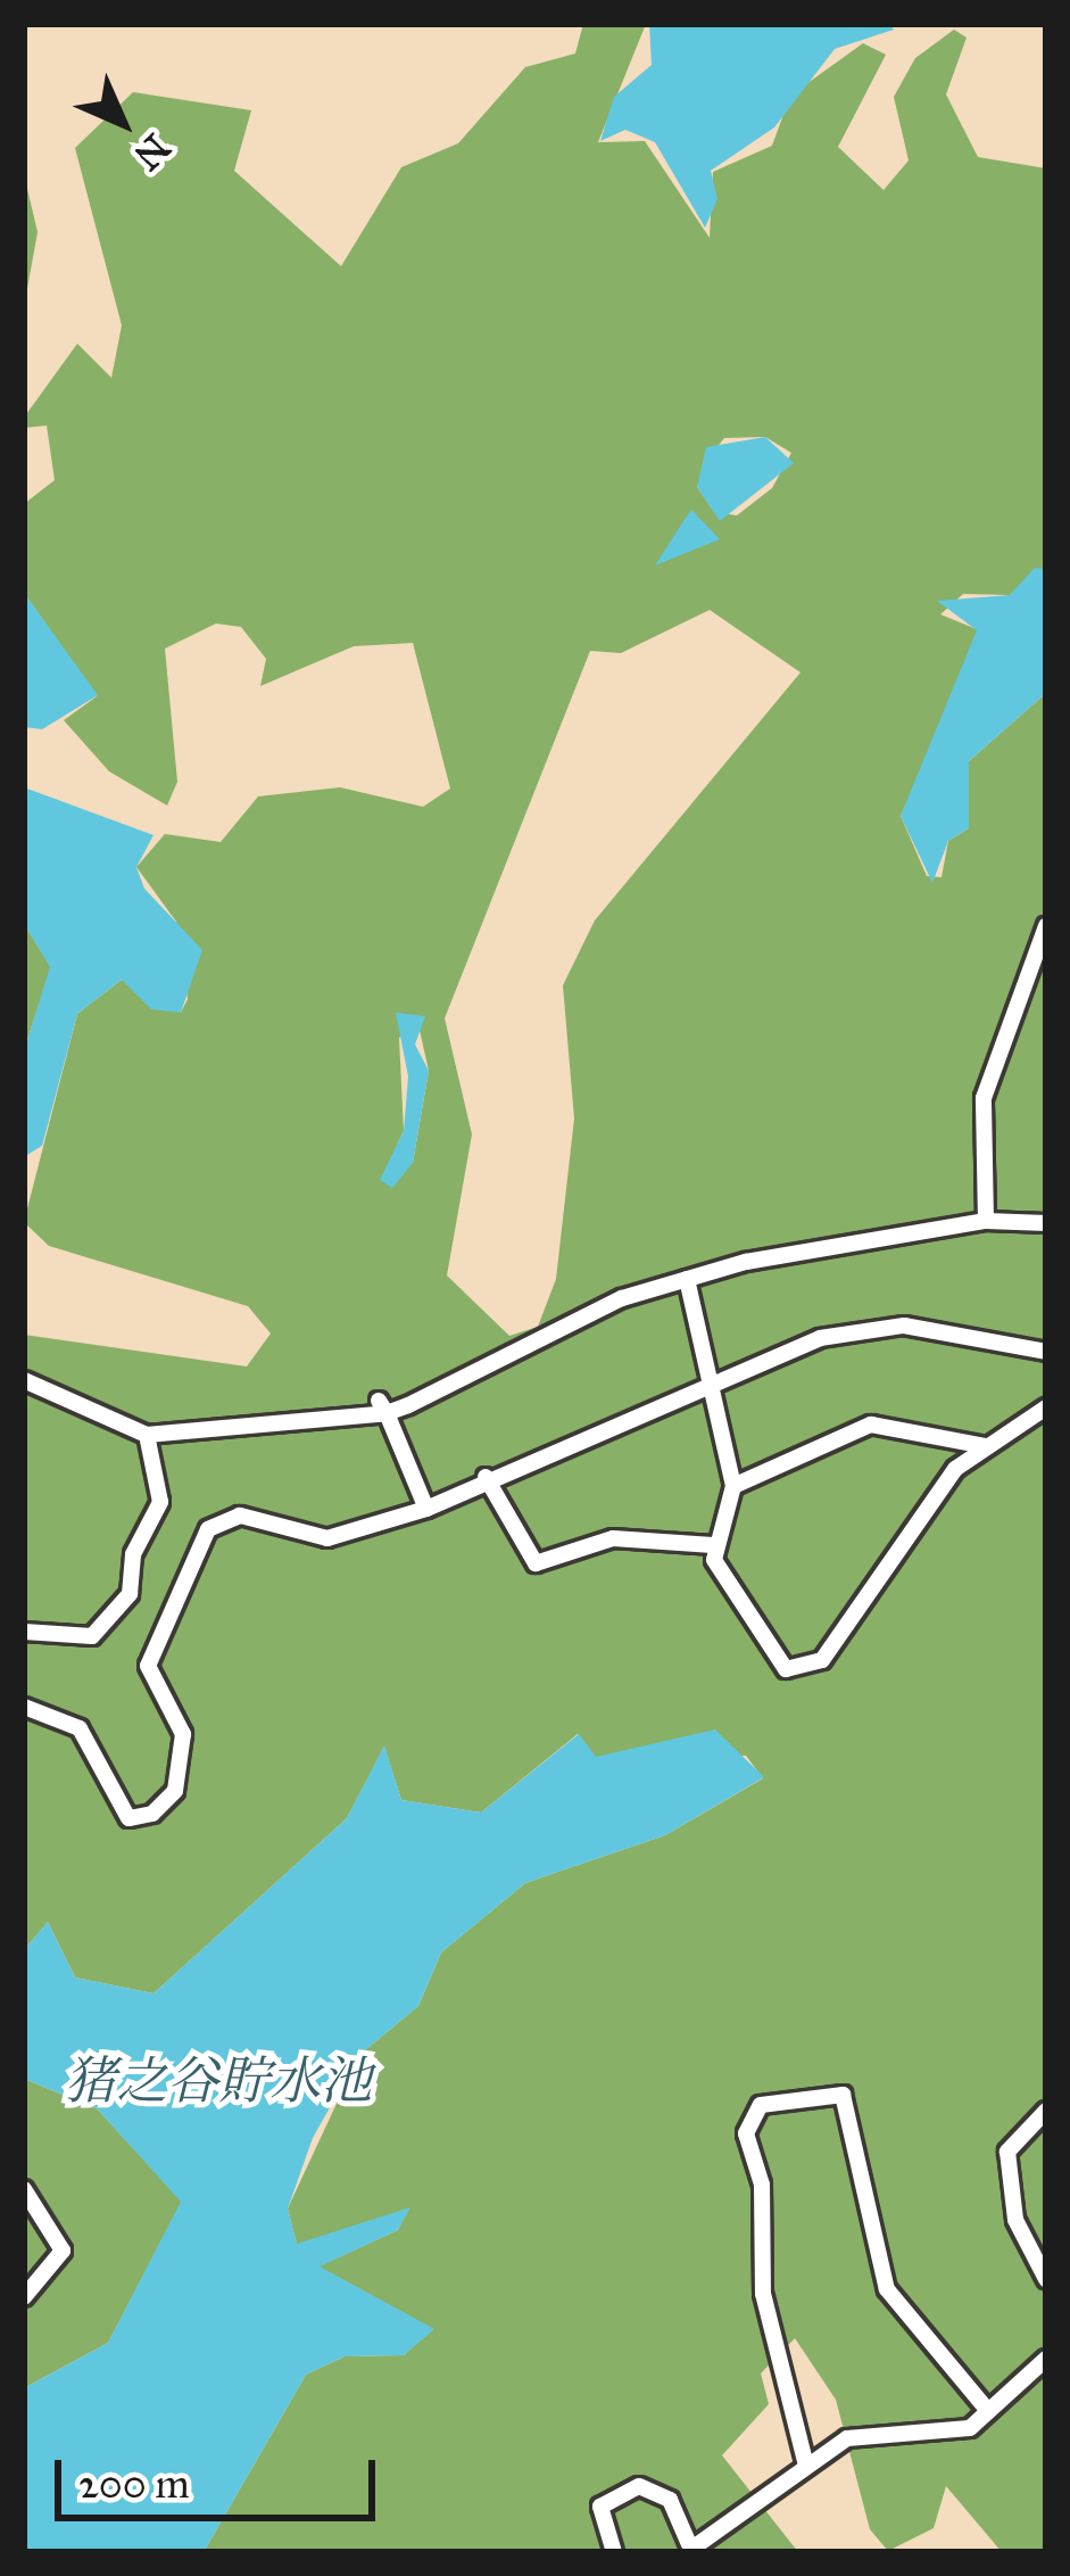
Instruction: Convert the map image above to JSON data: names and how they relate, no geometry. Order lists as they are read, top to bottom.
{
  "water": ["猪之谷貯水池"],
  "scale_bar": "200 m",
  "north": "bottom right"
}
